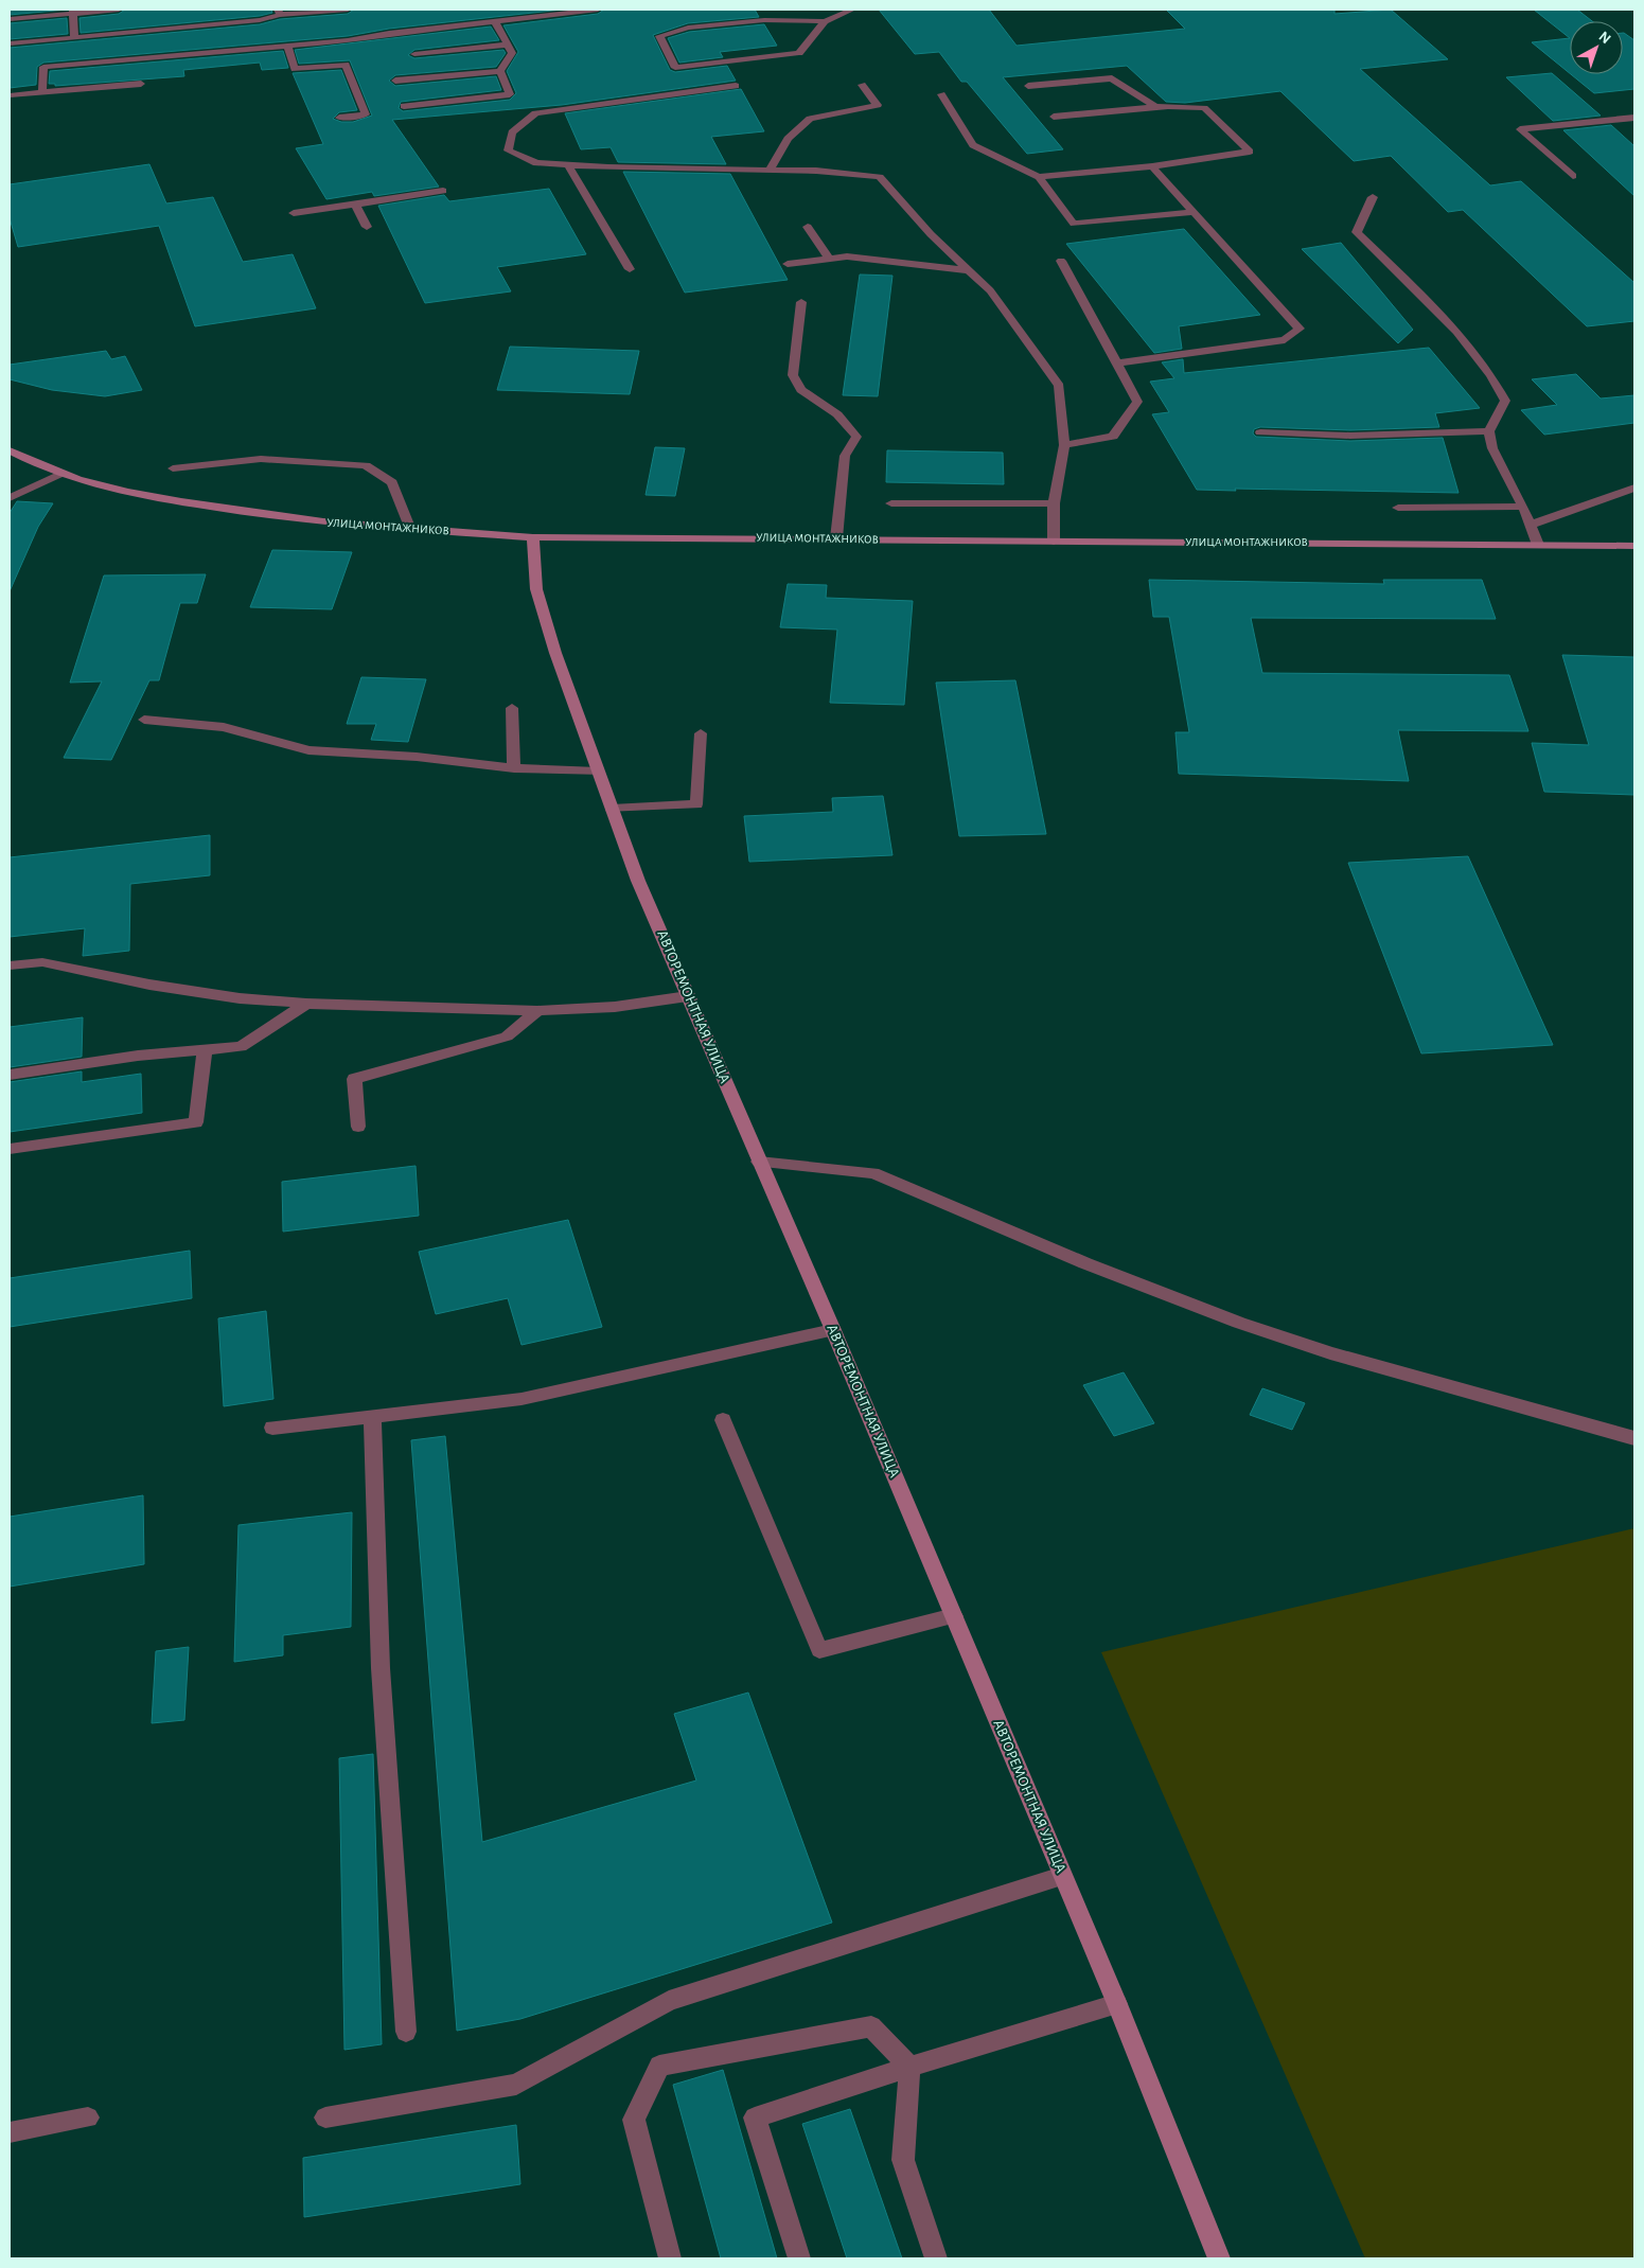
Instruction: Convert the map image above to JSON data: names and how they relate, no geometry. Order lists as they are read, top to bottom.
{
  "streets": {
    "main road": ["УЛИЦА МОНТАЖНИКОВ", "АВТОРЕМОНТНАЯ УЛИЦА"]
  },
  "crossings": [
    ["УЛИЦА МОНТАЖНИКОВ", "АВТОРЕМОНТНАЯ УЛИЦА"]
  ],
  "north": "top right"
}
